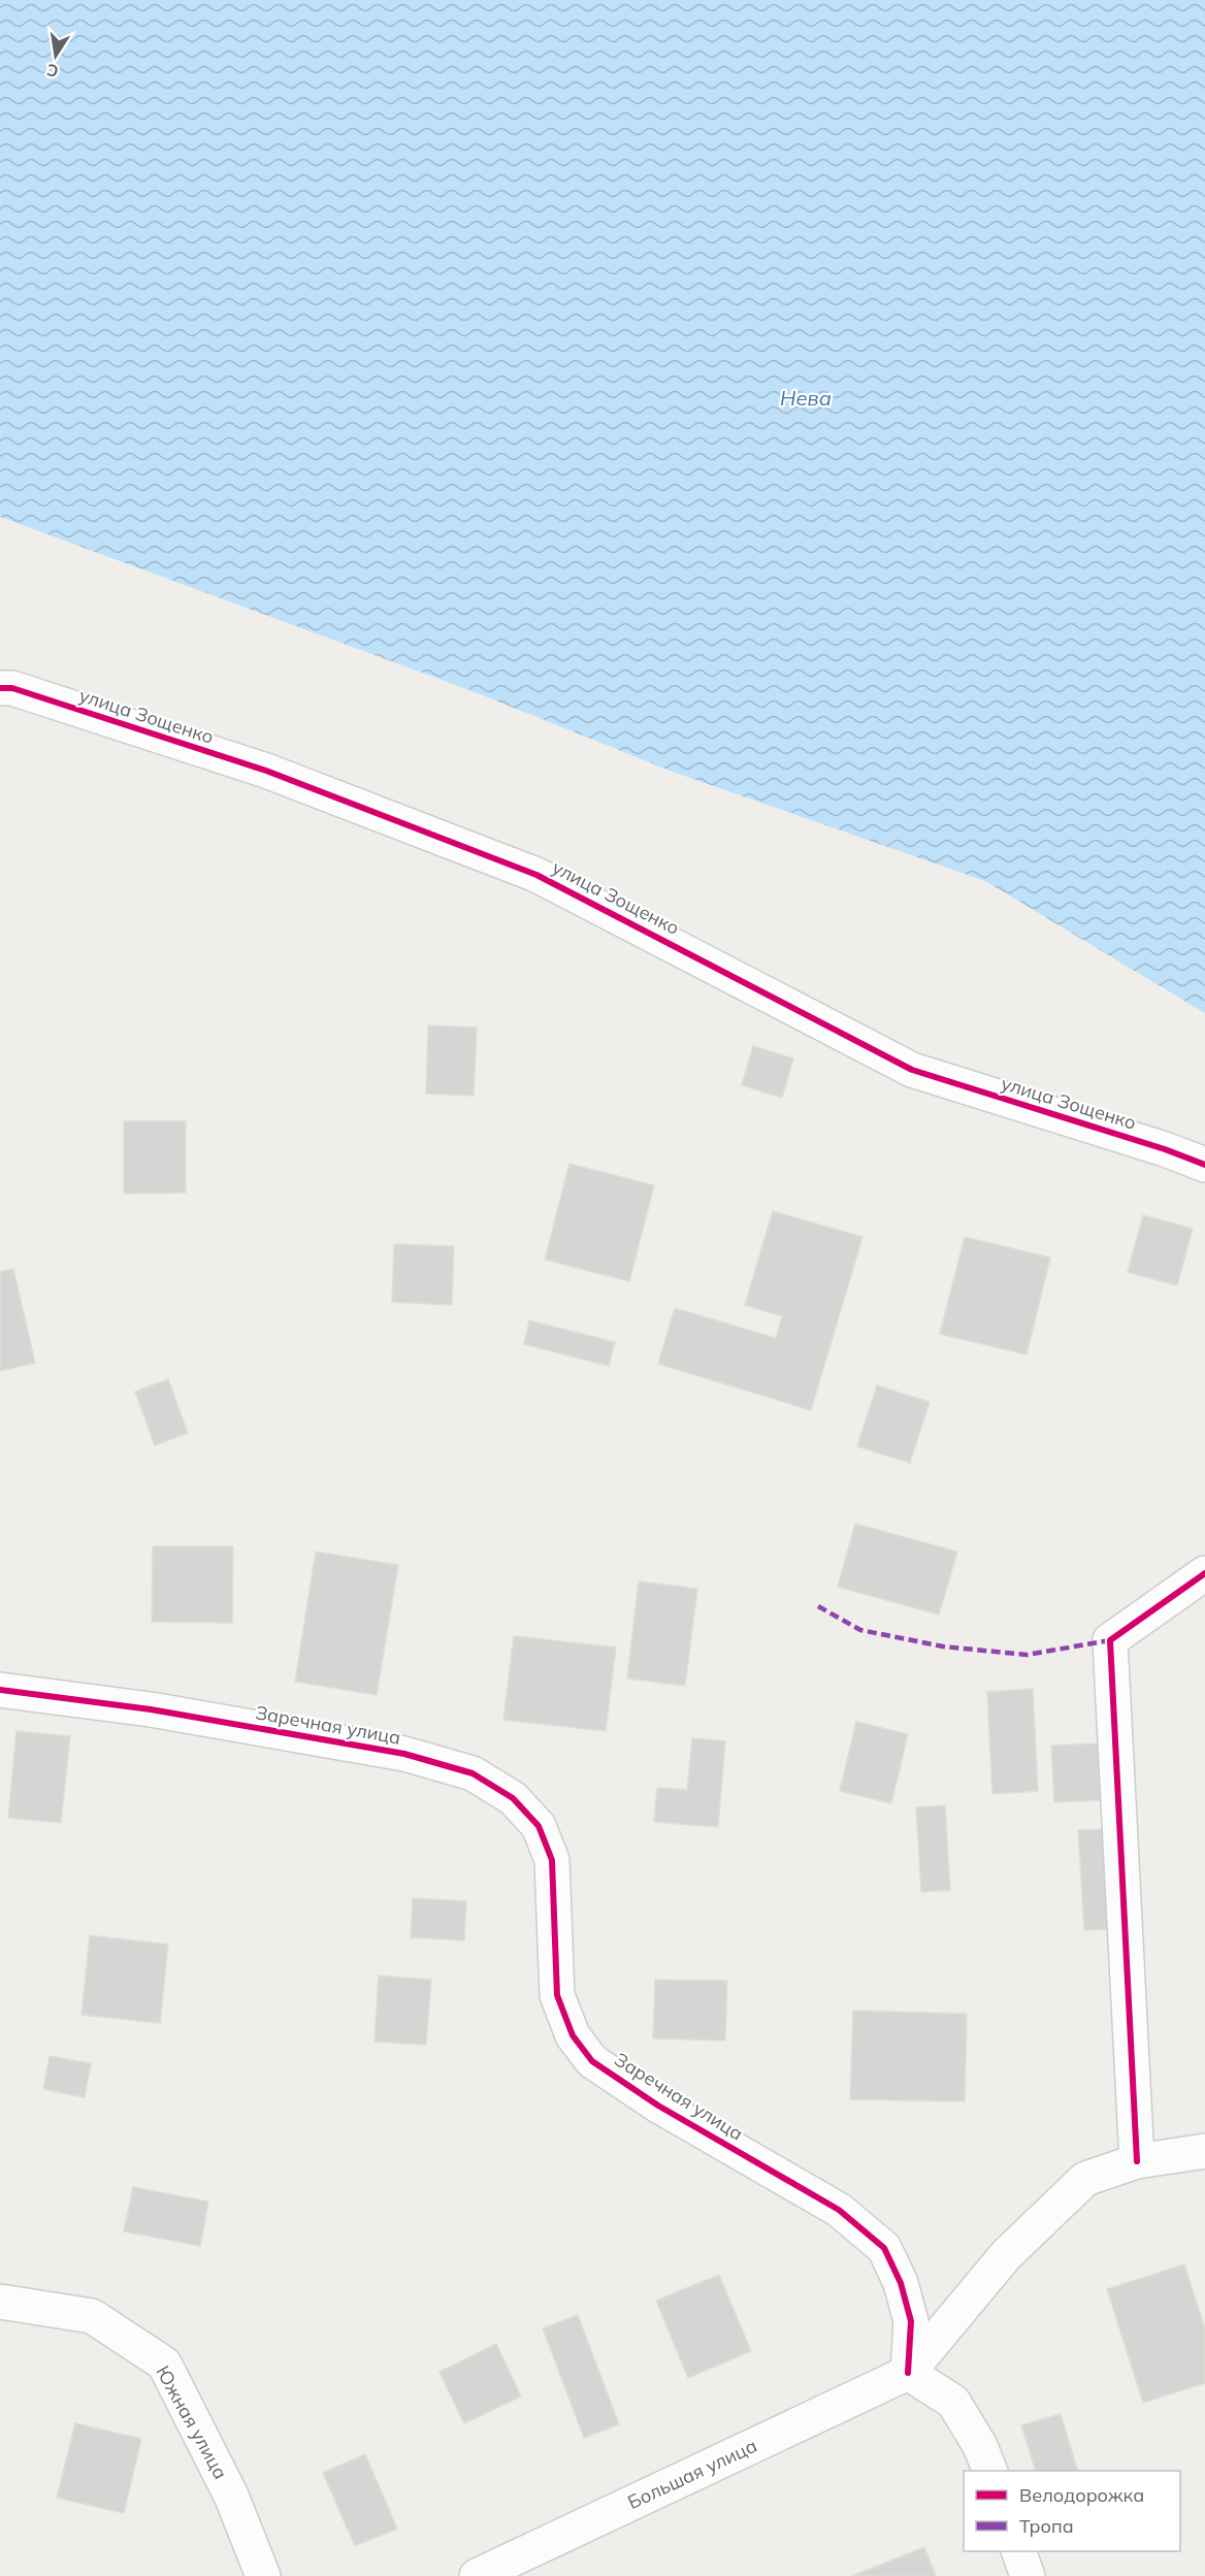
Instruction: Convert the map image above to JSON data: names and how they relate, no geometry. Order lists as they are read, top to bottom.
{
  "streets": {
    "street": [
      "улица Зощенко",
      "Заречная улица",
      "Южная улица",
      "Большая улица"
    ]
  },
  "crossings": [
    ["Заречная улица", "Большая улица"]
  ],
  "water": ["Нева"],
  "legend": ["Велодорожка", "Тропа"],
  "north": "bottom"
}
